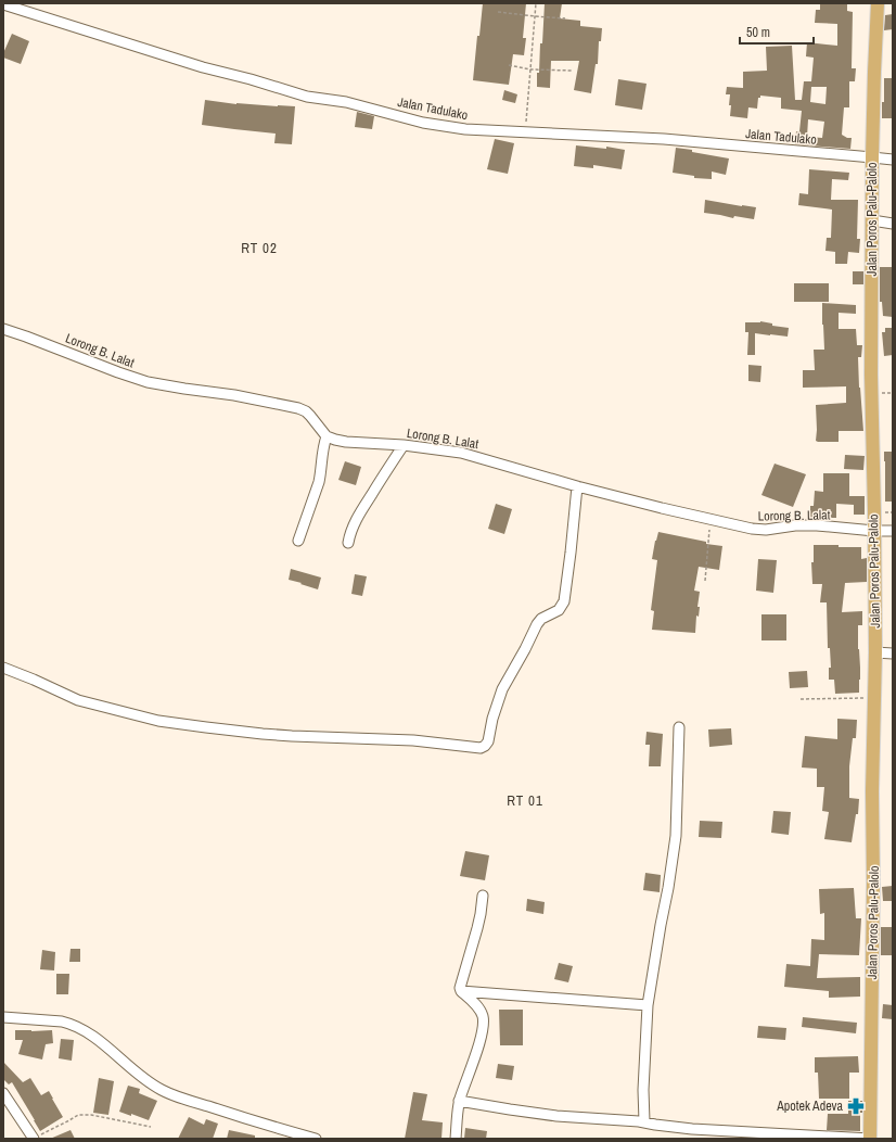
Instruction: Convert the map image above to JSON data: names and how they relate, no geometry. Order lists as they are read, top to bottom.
{
  "streets": {
    "main road": ["Jalan Poros Palu-Palolo"],
    "street": ["Jalan Tadulako", "Lorong B. Lalat"]
  },
  "crossings": [
    ["Jalan Tadulako", "Jalan Poros Palu-Palolo"],
    ["Jalan Poros Palu-Palolo", "Lorong B. Lalat"]
  ],
  "districts": ["RT 02", "RT 01"],
  "places": {
    "pharmacy": ["Apotek Adeva"]
  },
  "scale_bar": "50 m"
}
